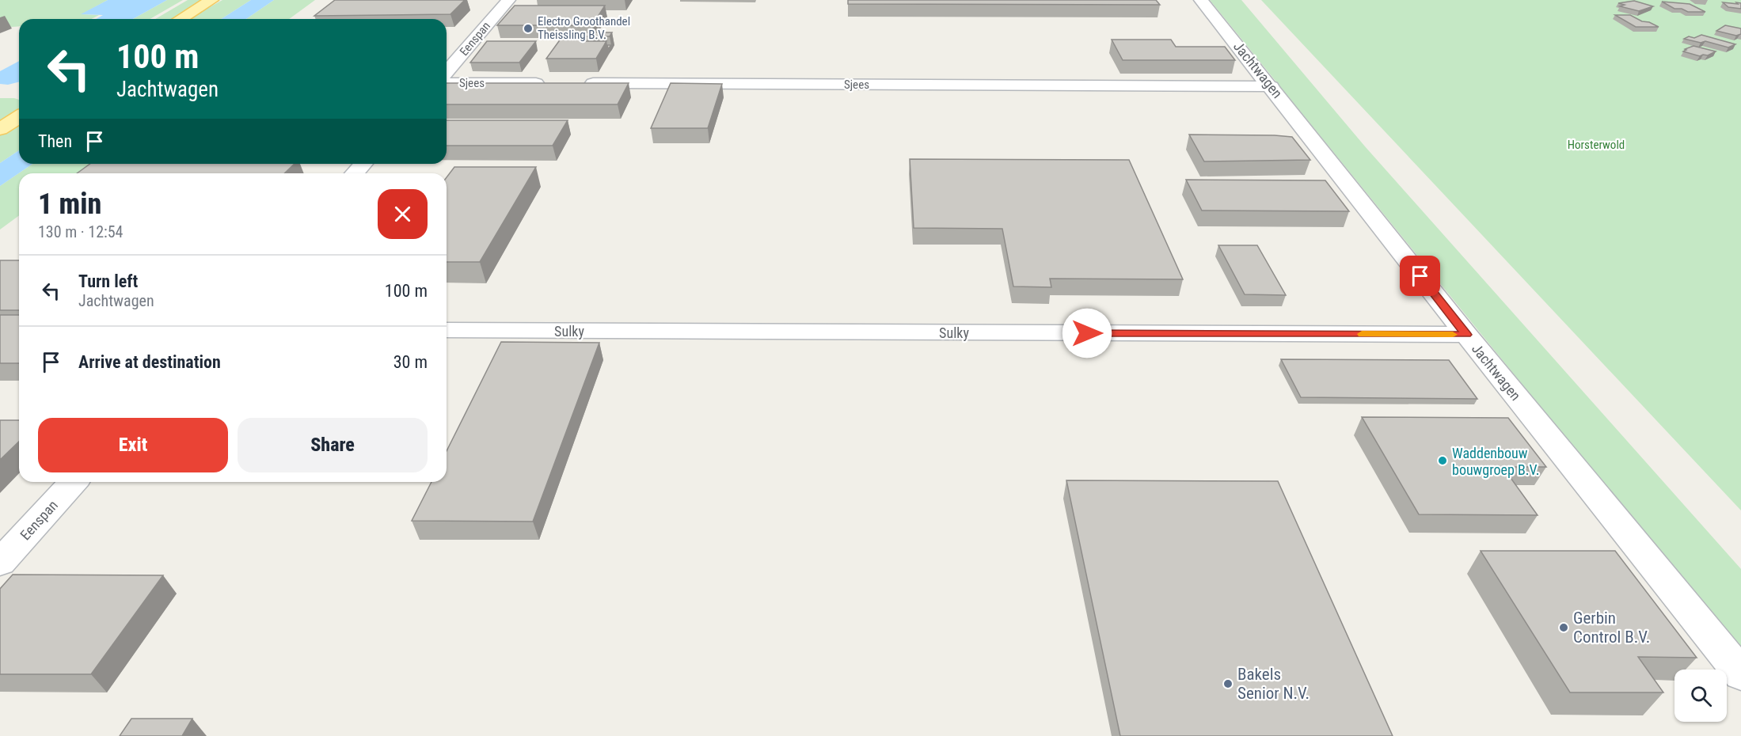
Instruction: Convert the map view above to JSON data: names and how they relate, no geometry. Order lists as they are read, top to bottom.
{
  "streets": {
    "street": [
      "Eenspan",
      "Jachtwagen",
      "Sjees",
      "Sulky"
    ]
  },
  "crossings": [
    ["Jachtwagen", "Sjees"],
    ["Jachtwagen", "Sulky"]
  ],
  "parks": ["Horsterwold"],
  "places": [
    "Electro Groothandel Theissling B.V.",
    "Waddenbouw bouwgroep B.V.",
    "Gerbin Control B.V.",
    "Bakels Senior N.V."
  ],
  "page": {
    "turn": ["100 m", "Jachtwagen"],
    "then": "Then",
    "heading": ["1 min", "130 m · 12:54"],
    "list": [
      {
        "name": "Turn left",
        "note": "Jachtwagen",
        "value": "100 m"
      },
      {
        "name": "Arrive at destination",
        "value": "30 m"
      }
    ],
    "buttons": ["Exit", "Share"]
  }
}
